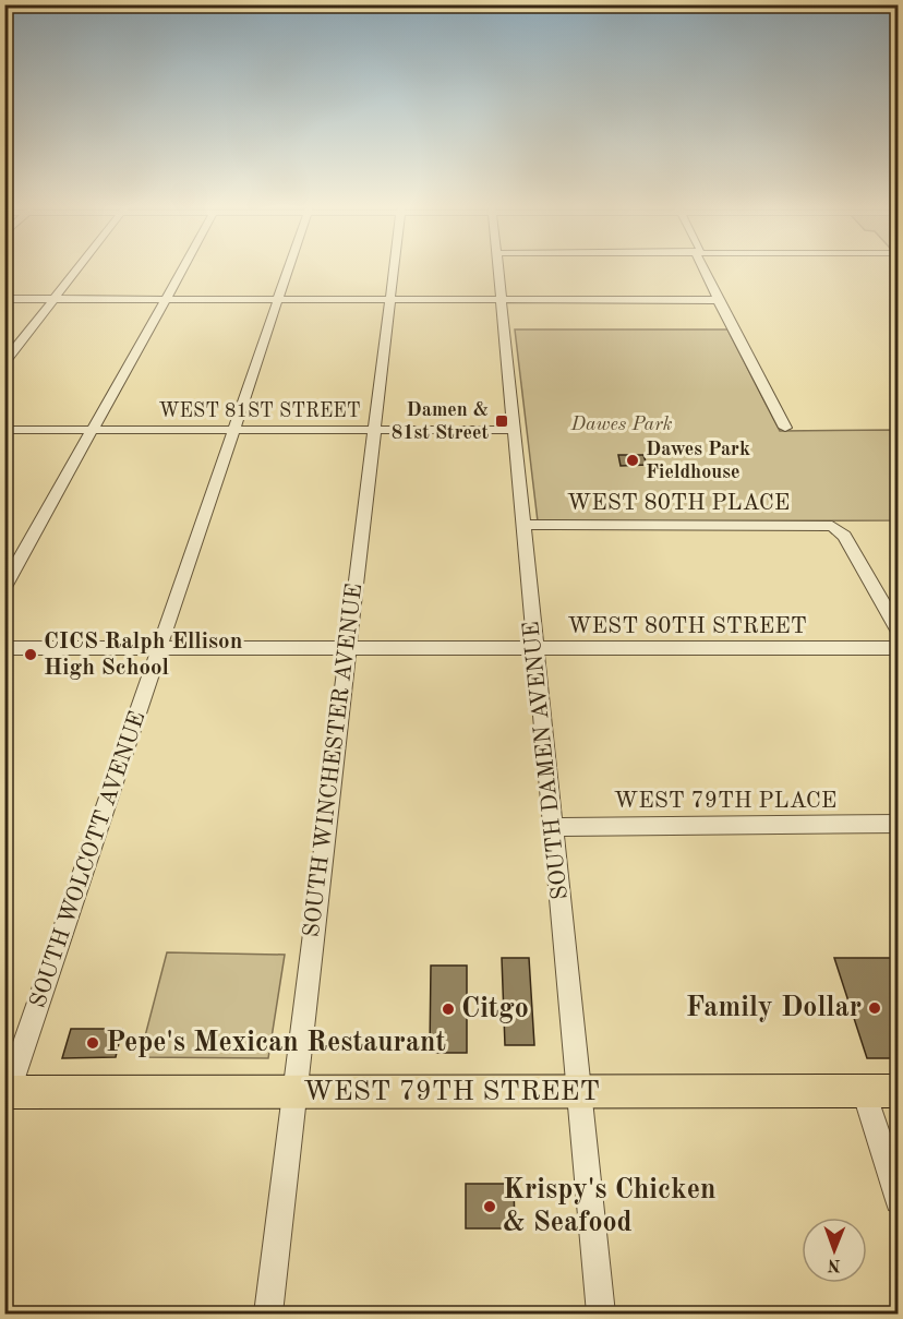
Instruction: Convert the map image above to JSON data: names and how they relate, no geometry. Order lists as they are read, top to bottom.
{
  "streets": {
    "main road": ["WEST 79TH STREET"],
    "street": [
      "WEST 81ST STREET",
      "WEST 80TH PLACE",
      "WEST 80TH STREET",
      "SOUTH WINCHESTER AVENUE",
      "SOUTH DAMEN AVENUE",
      "WEST 79TH PLACE",
      "SOUTH WOLCOTT AVENUE"
    ]
  },
  "crossings": [
    ["WEST 81ST STREET", "SOUTH WINCHESTER AVENUE"],
    ["WEST 81ST STREET", "SOUTH DAMEN AVENUE"],
    ["WEST 81ST STREET", "SOUTH WOLCOTT AVENUE"],
    ["WEST 80TH PLACE", "SOUTH DAMEN AVENUE"],
    ["WEST 80TH STREET", "SOUTH WINCHESTER AVENUE"],
    ["WEST 80TH STREET", "SOUTH DAMEN AVENUE"],
    ["WEST 80TH STREET", "SOUTH WOLCOTT AVENUE"],
    ["SOUTH WINCHESTER AVENUE", "WEST 79TH STREET"],
    ["SOUTH DAMEN AVENUE", "WEST 79TH PLACE"],
    ["SOUTH DAMEN AVENUE", "WEST 79TH STREET"],
    ["SOUTH WOLCOTT AVENUE", "WEST 79TH STREET"]
  ],
  "parks": ["Dawes Park"],
  "places": {
    "transit": ["Damen & 81st Street"],
    "other": [
      "Dawes Park Fieldhouse",
      "CICS Ralph Ellison High School",
      "Family Dollar",
      "Citgo",
      "Pepe's Mexican Restaurant",
      "Krispy's Chicken & Seafood"
    ]
  },
  "north": "bottom"
}
